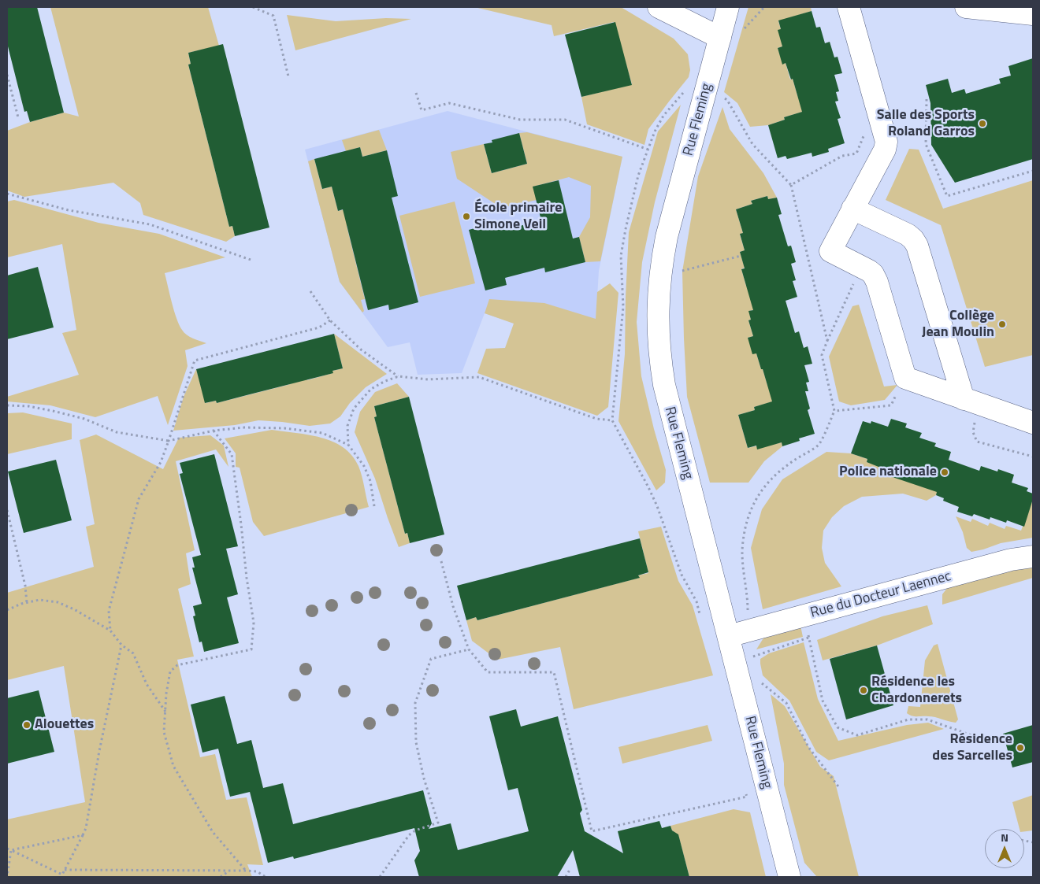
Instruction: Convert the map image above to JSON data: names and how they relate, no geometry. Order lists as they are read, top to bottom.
{
  "streets": {
    "street": ["Rue Fleming", "Rue du Docteur Laennec"]
  },
  "crossings": [
    ["Rue Fleming", "Rue du Docteur Laennec"]
  ],
  "places": [
    "Salle des Sports Roland Garros",
    "École primaire Simone Veil",
    "Collège Jean Moulin",
    "Police nationale",
    "Résidence les Chardonnerets",
    "Alouettes",
    "Résidence des Sarcelles"
  ],
  "north": "top"
}
